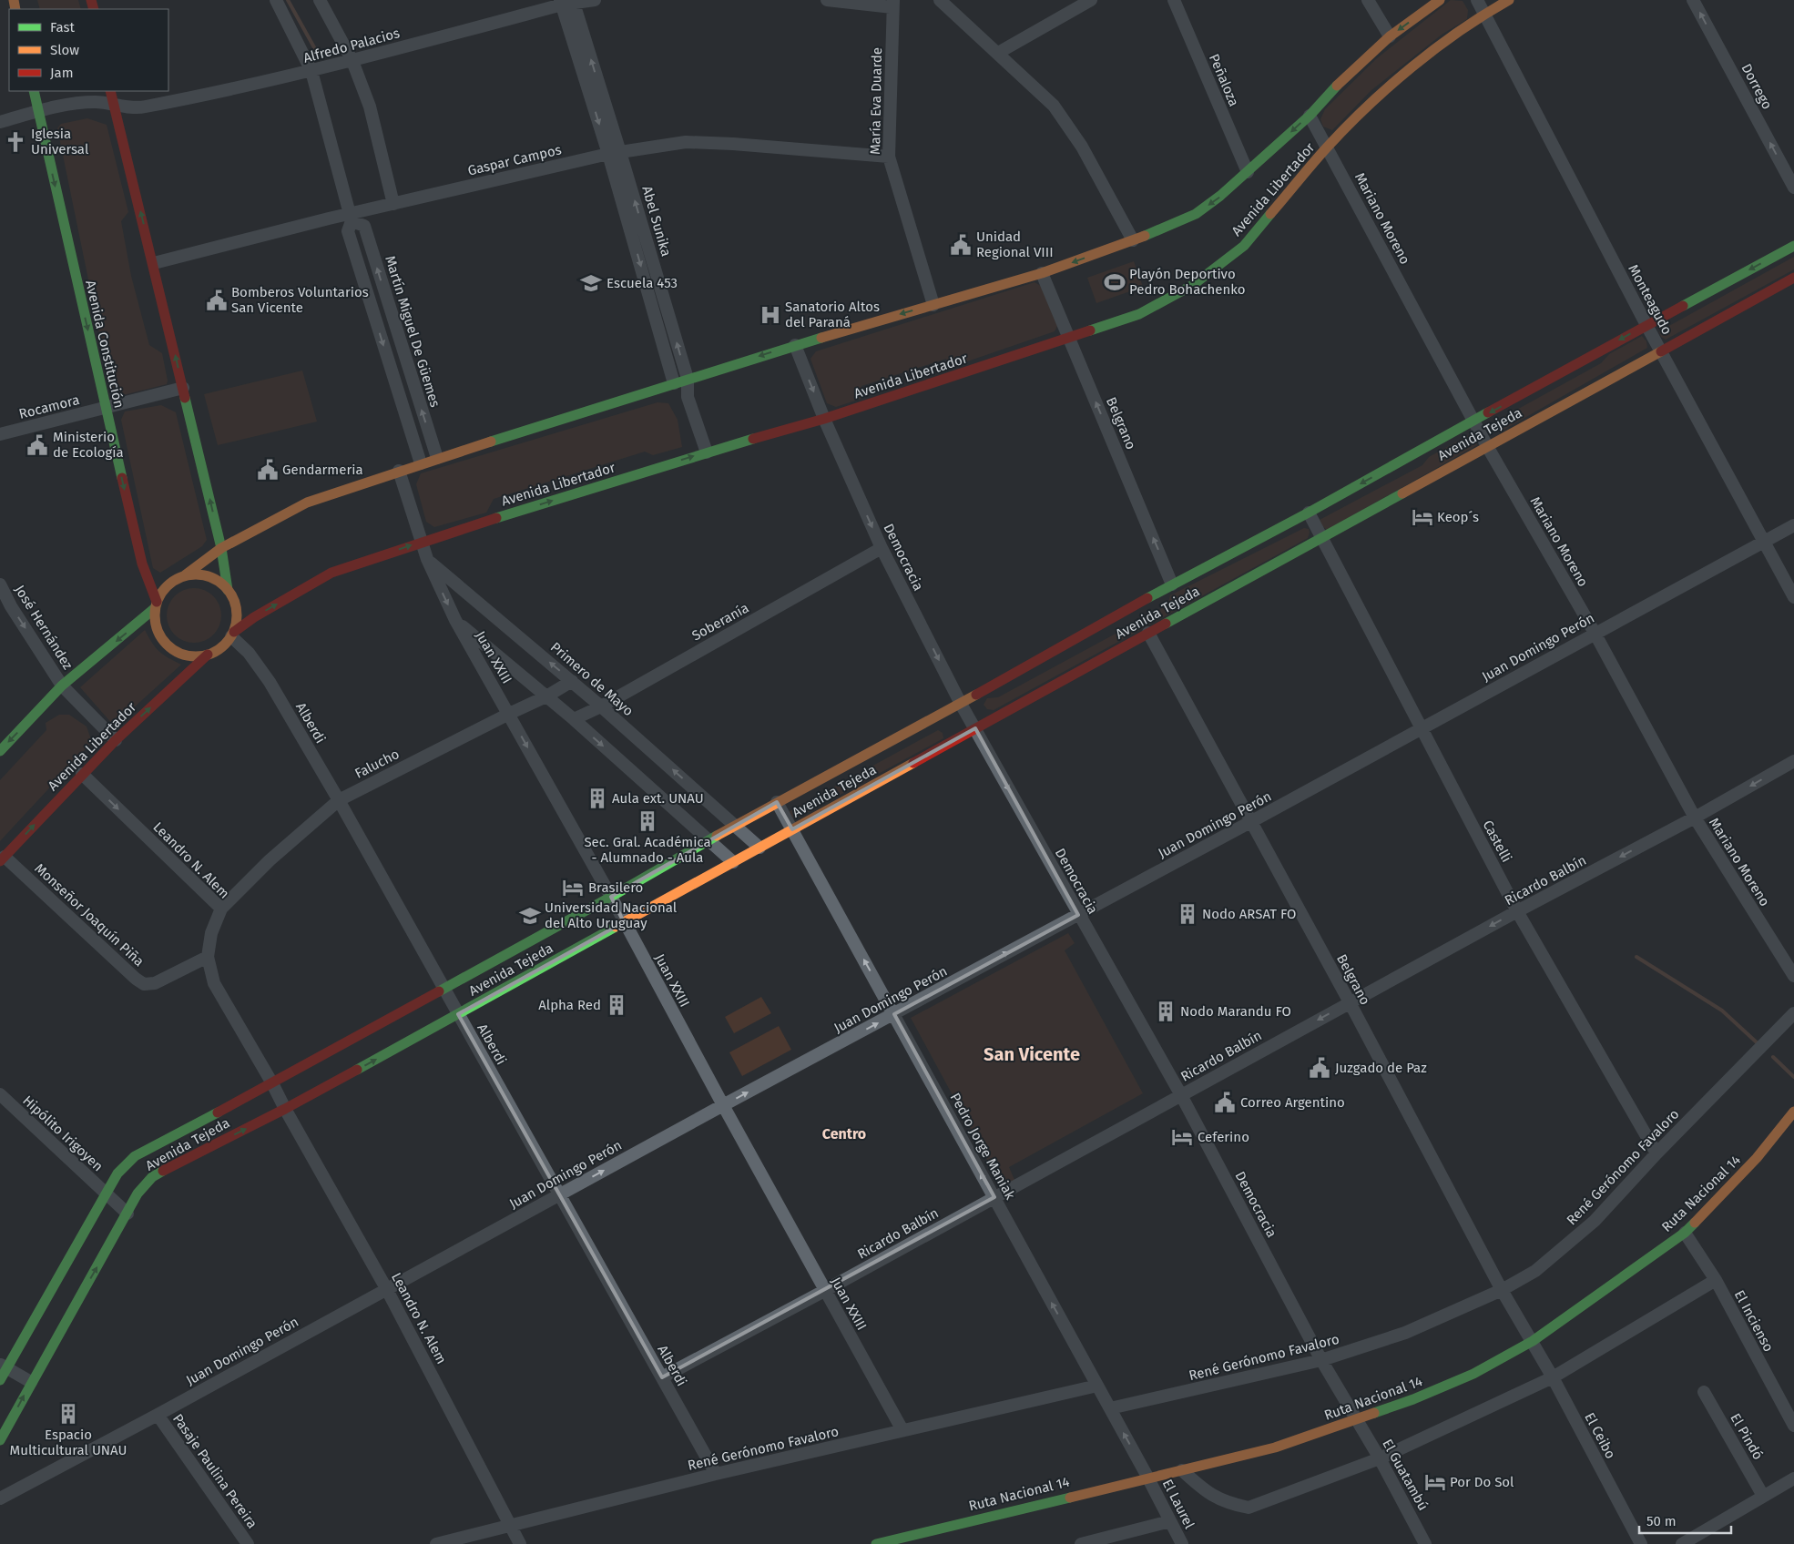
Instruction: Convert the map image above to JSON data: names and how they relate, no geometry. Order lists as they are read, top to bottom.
{
  "streets": {
    "main road": [
      "Avenida Libertador",
      "Avenida Constitución",
      "Avenida Tejeda",
      "Ruta Nacional 14"
    ],
    "street": [
      "Alfredo Palacios",
      "Peñaloza",
      "Dorrego",
      "María Eva Duarde",
      "Gaspar Campos",
      "Mariano Moreno",
      "Abel Sunika",
      "Monteagudo",
      "Martín Miguel De Güemes",
      "Rocamora",
      "Belgrano",
      "Democracia",
      "Soberanía",
      "José Hernández",
      "Juan Domingo Perón",
      "Juan XXIII",
      "Primero de Mayo",
      "Alberdi",
      "Falucho",
      "Castelli",
      "Leandro N. Alem",
      "Ricardo Balbín",
      "Monseñor Joaquín Piña",
      "Hipólito Irigoyen",
      "Pedro Jorge Maniak",
      "René Gerónomo Favaloro",
      "El Incienso",
      "El Ceibo",
      "El Pindó",
      "Pasaje Paulina Pereira",
      "El Guatambú",
      "El Laurel"
    ]
  },
  "crossings": [
    ["Alfredo Palacios", "Abel Sunika"],
    ["Alfredo Palacios", "Avenida Constitución"],
    ["Peñaloza", "Avenida Libertador"],
    ["María Eva Duarde", "Gaspar Campos"],
    ["María Eva Duarde", "Avenida Libertador"],
    ["Gaspar Campos", "Abel Sunika"],
    ["Gaspar Campos", "Martín Miguel De Güemes"],
    ["Avenida Libertador", "Mariano Moreno"],
    ["Avenida Libertador", "Abel Sunika"],
    ["Avenida Libertador", "Monteagudo"],
    ["Avenida Libertador", "Martín Miguel De Güemes"],
    ["Avenida Libertador", "Avenida Constitución"],
    ["Avenida Libertador", "Belgrano"],
    ["Avenida Libertador", "Democracia"],
    ["Avenida Libertador", "José Hernández"],
    ["Avenida Libertador", "Juan XXIII"],
    ["Avenida Libertador", "Alberdi"],
    ["Avenida Libertador", "Leandro N. Alem"],
    ["Avenida Libertador", "Monseñor Joaquín Piña"],
    ["Mariano Moreno", "Avenida Tejeda"],
    ["Mariano Moreno", "Juan Domingo Perón"],
    ["Mariano Moreno", "Ricardo Balbín"],
    ["Monteagudo", "Avenida Tejeda"],
    ["Monteagudo", "Juan Domingo Perón"],
    ["Avenida Constitución", "Rocamora"],
    ["Avenida Constitución", "Alberdi"],
    ["Belgrano", "Avenida Tejeda"],
    ["Belgrano", "Juan Domingo Perón"],
    ["Belgrano", "Ricardo Balbín"],
    ["Belgrano", "René Gerónomo Favaloro"],
    ["Belgrano", "Ruta Nacional 14"],
    ["Belgrano", "El Ceibo"],
    ["Avenida Tejeda", "Democracia"],
    ["Avenida Tejeda", "Juan XXIII"],
    ["Avenida Tejeda", "Primero de Mayo"],
    ["Avenida Tejeda", "Alberdi"],
    ["Avenida Tejeda", "Castelli"],
    ["Avenida Tejeda", "Leandro N. Alem"],
    ["Avenida Tejeda", "Hipólito Irigoyen"],
    ["Avenida Tejeda", "Pedro Jorge Maniak"],
    ["Democracia", "Soberanía"],
    ["Democracia", "Juan Domingo Perón"],
    ["Democracia", "Ricardo Balbín"],
    ["Democracia", "René Gerónomo Favaloro"],
    ["Democracia", "Ruta Nacional 14"],
    ["Democracia", "El Guatambú"],
    ["Soberanía", "Primero de Mayo"],
    ["Juan Domingo Perón", "Juan XXIII"],
    ["Juan Domingo Perón", "Alberdi"],
    ["Juan Domingo Perón", "Castelli"],
    ["Juan Domingo Perón", "Leandro N. Alem"],
    ["Juan Domingo Perón", "Pedro Jorge Maniak"],
    ["Juan Domingo Perón", "Pasaje Paulina Pereira"],
    ["Juan XXIII", "Primero de Mayo"],
    ["Juan XXIII", "Falucho"],
    ["Juan XXIII", "Ricardo Balbín"],
    ["Juan XXIII", "René Gerónomo Favaloro"],
    ["Primero de Mayo", "Falucho"],
    ["Alberdi", "Falucho"],
    ["Alberdi", "Ricardo Balbín"],
    ["Alberdi", "René Gerónomo Favaloro"],
    ["Falucho", "Leandro N. Alem"],
    ["Castelli", "Ricardo Balbín"],
    ["Castelli", "René Gerónomo Favaloro"],
    ["Leandro N. Alem", "Monseñor Joaquín Piña"],
    ["Leandro N. Alem", "René Gerónomo Favaloro"],
    ["Ricardo Balbín", "Pedro Jorge Maniak"],
    ["Pedro Jorge Maniak", "René Gerónomo Favaloro"],
    ["Pedro Jorge Maniak", "Ruta Nacional 14"],
    ["Pedro Jorge Maniak", "El Laurel"],
    ["Ruta Nacional 14", "El Incienso"],
    ["Ruta Nacional 14", "El Ceibo"],
    ["Ruta Nacional 14", "El Guatambú"],
    ["Ruta Nacional 14", "El Laurel"]
  ],
  "one_way": [
    "Dorrego",
    "Democracia",
    "José Hernández",
    "Ricardo Balbín",
    "Pedro Jorge Maniak"
  ],
  "districts": ["San Vicente", "Centro"],
  "places": {
    "church": ["Iglesia Universal"],
    "public building": [
      "Unidad Regional VIII",
      "Bomberos Voluntarios San Vicente",
      "Ministerio de Ecología",
      "Gendarmeria",
      "Juzgado de Paz",
      "Correo Argentino"
    ],
    "sports": ["Playón Deportivo Pedro Bohachenko"],
    "school or university": ["Escuela 453", "Universidad Nacional del Alto Uruguay"],
    "hospital": ["Sanatorio Altos del Paraná"],
    "hotel": [
      "Keop´s",
      "Brasilero",
      "Ceferino",
      "Por Do Sol"
    ],
    "building": [
      "Aula ext. UNAU",
      "Sec. Gral. Académica - Alumnado - Aula",
      "Nodo ARSAT FO",
      "Alpha Red",
      "Nodo Marandu FO",
      "Espacio Multicultural UNAU"
    ]
  },
  "legend": ["Fast", "Slow", "Jam"],
  "scale_bar": "50 m"
}
